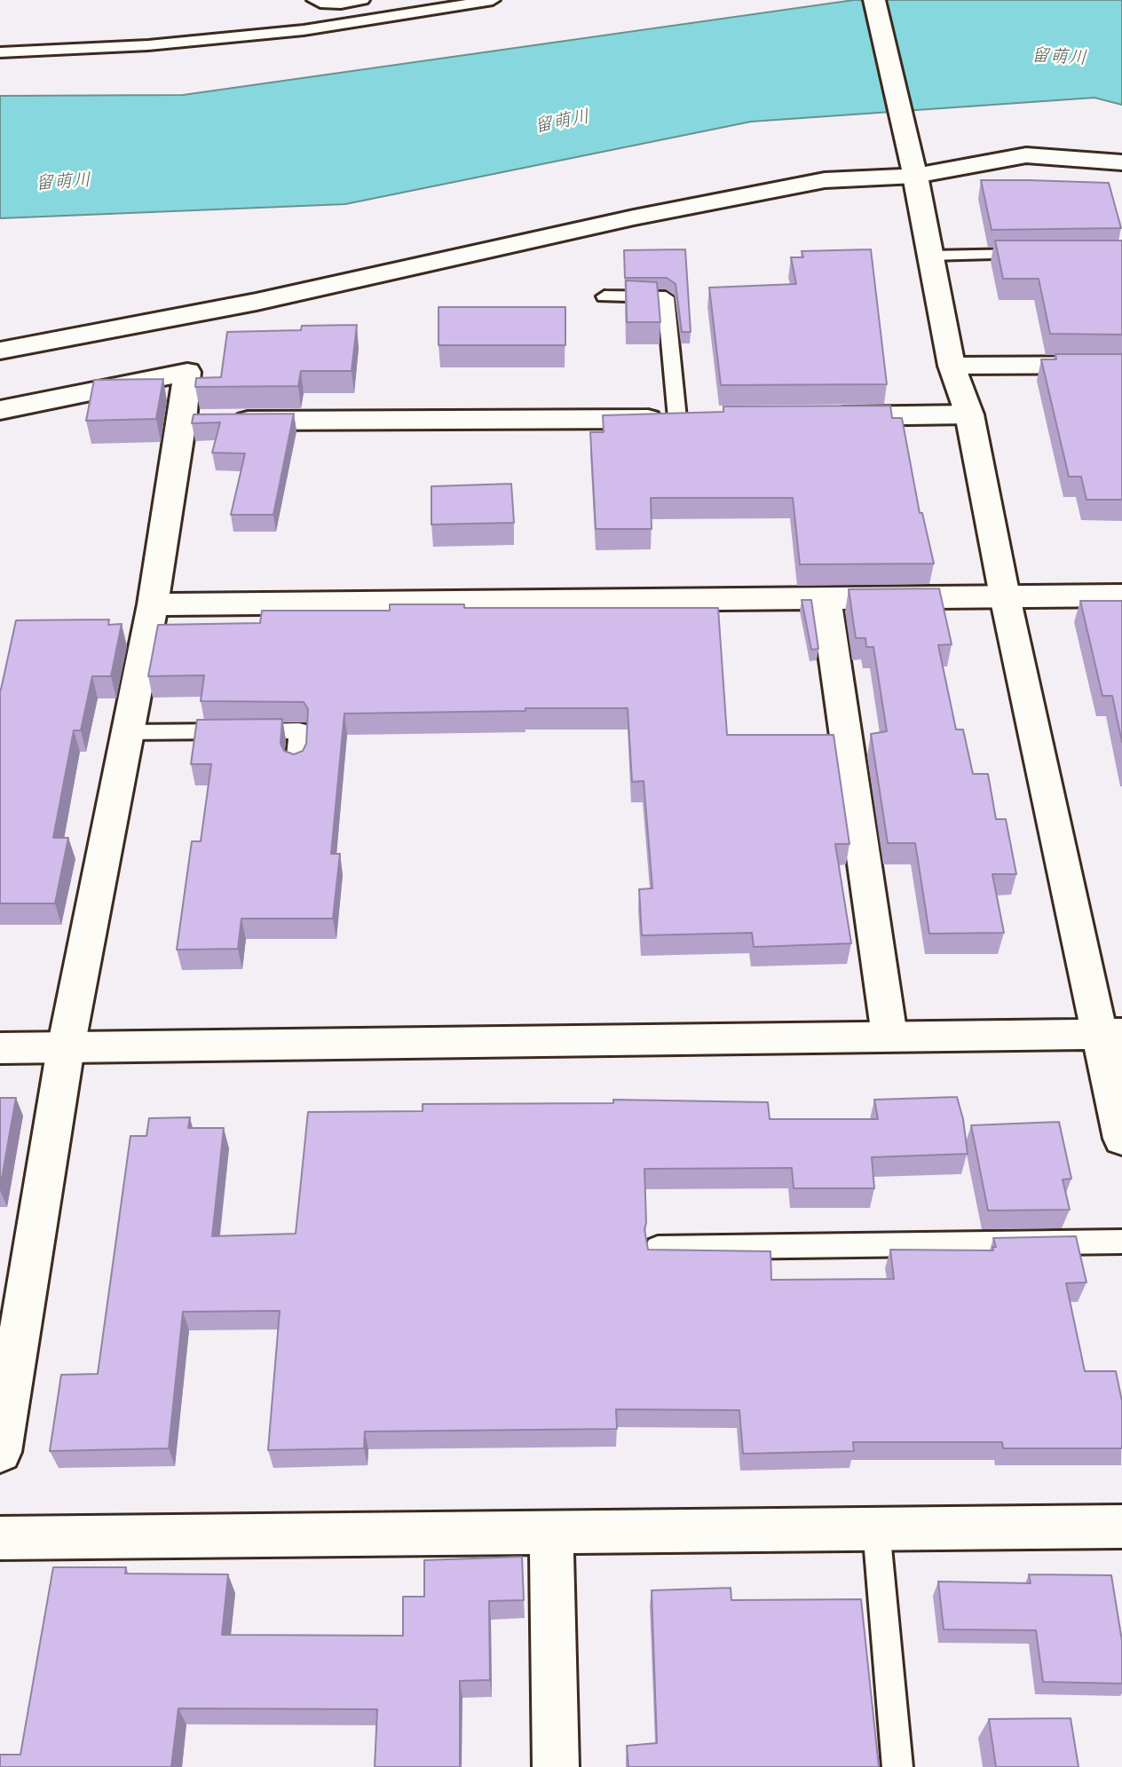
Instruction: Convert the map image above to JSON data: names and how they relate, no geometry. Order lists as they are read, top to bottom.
{
  "water": ["留萌川"]
}
